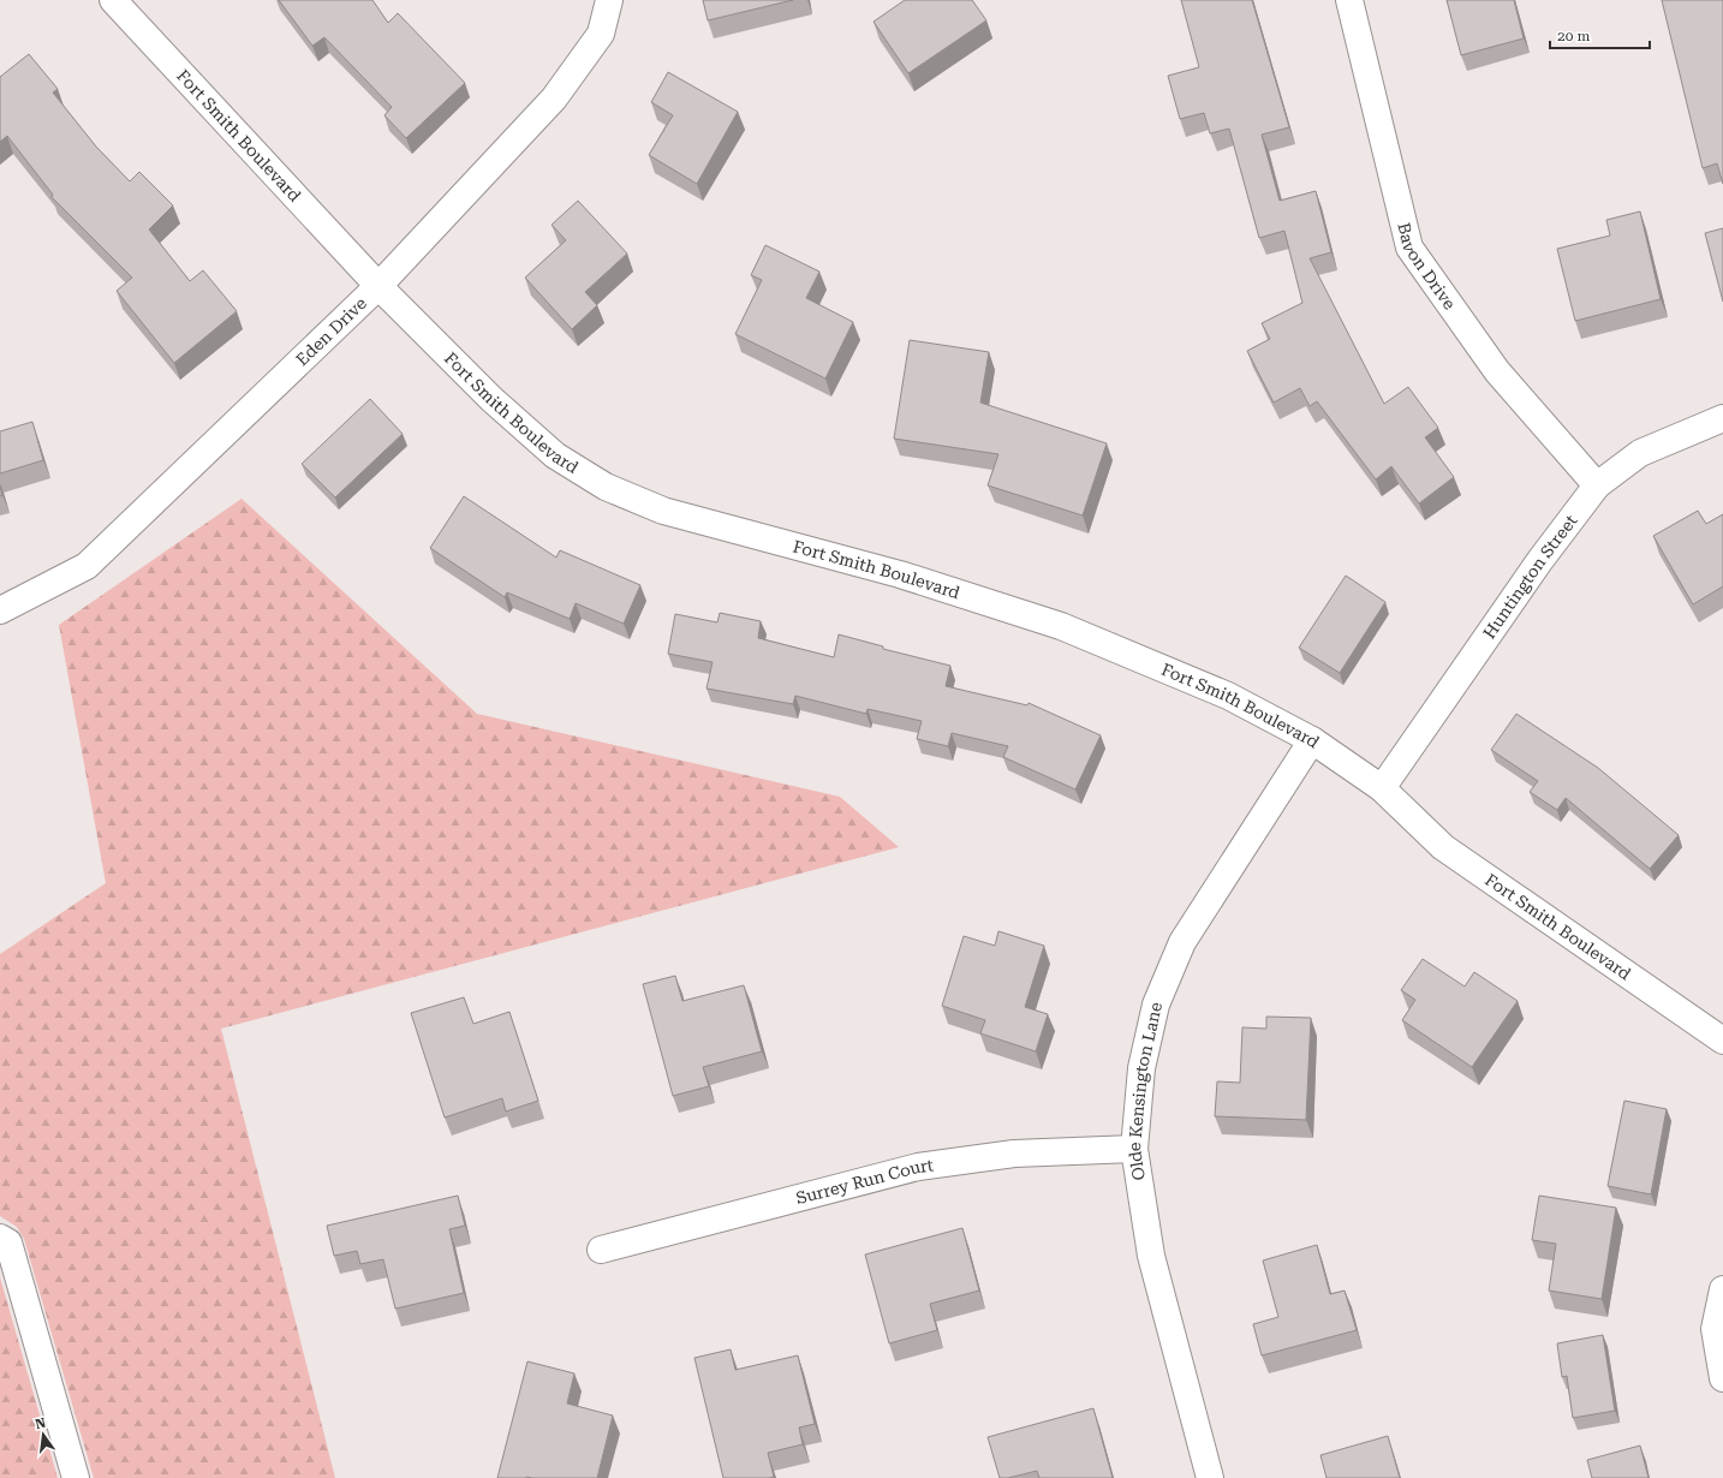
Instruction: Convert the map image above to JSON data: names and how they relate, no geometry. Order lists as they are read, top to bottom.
{
  "streets": {
    "street": [
      "Fort Smith Boulevard",
      "Bavon Drive",
      "Eden Drive",
      "Huntington Street",
      "Olde Kensington Lane",
      "Surrey Run Court"
    ]
  },
  "crossings": [
    ["Fort Smith Boulevard", "Eden Drive"],
    ["Fort Smith Boulevard", "Huntington Street"],
    ["Fort Smith Boulevard", "Olde Kensington Lane"],
    ["Bavon Drive", "Huntington Street"],
    ["Olde Kensington Lane", "Surrey Run Court"]
  ],
  "scale_bar": "20 m",
  "north": "top"
}
